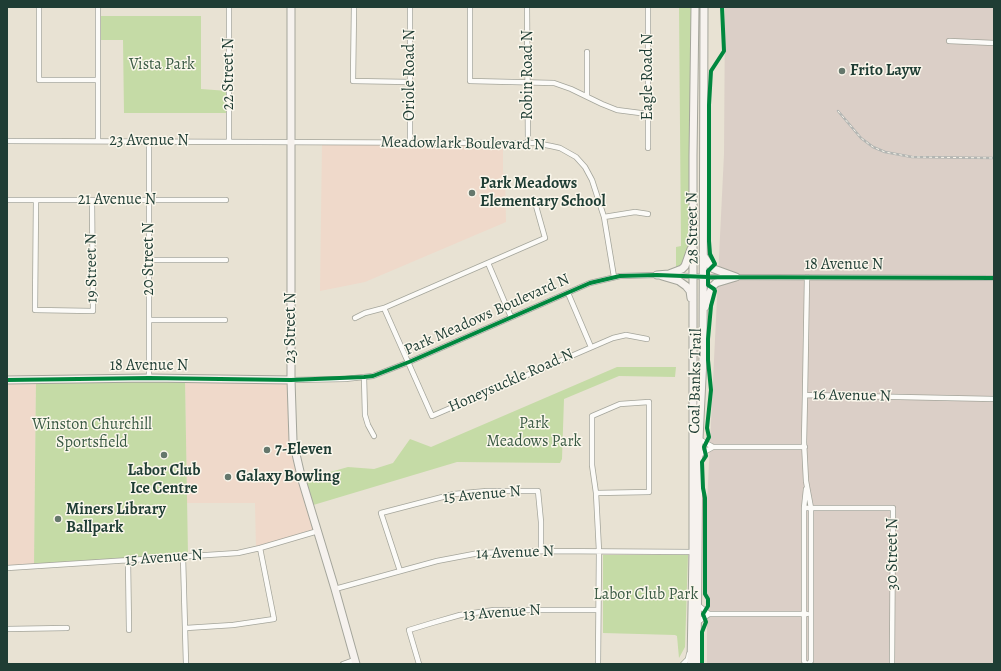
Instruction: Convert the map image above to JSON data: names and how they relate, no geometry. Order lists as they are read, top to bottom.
{
  "streets": {
    "main road": ["28 Street N", "18 Avenue N", "23 Street N"],
    "street": [
      "22 Street N",
      "Oriole Road N",
      "Robin Road N",
      "Eagle Road N",
      "23 Avenue N",
      "Meadowlark Boulevard N",
      "21 Avenue N",
      "20 Street N",
      "19 Street N",
      "Park Meadows Boulevard N",
      "Honeysuckle Road N",
      "16 Avenue N",
      "15 Avenue N",
      "14 Avenue N",
      "30 Street N",
      "13 Avenue N"
    ],
    "cycle path": ["Coal Banks Trail"]
  },
  "crossings": [
    ["22 Street N", "23 Avenue N"],
    ["Oriole Road N", "Meadowlark Boulevard N"],
    ["Robin Road N", "Meadowlark Boulevard N"],
    ["23 Avenue N", "Meadowlark Boulevard N"],
    ["23 Avenue N", "20 Street N"],
    ["23 Avenue N", "23 Street N"],
    ["Meadowlark Boulevard N", "Park Meadows Boulevard N"],
    ["Meadowlark Boulevard N", "23 Street N"],
    ["21 Avenue N", "20 Street N"],
    ["21 Avenue N", "19 Street N"],
    ["28 Street N", "18 Avenue N"],
    ["28 Street N", "Park Meadows Boulevard N"],
    ["28 Street N", "14 Avenue N"],
    ["20 Street N", "18 Avenue N"],
    ["18 Avenue N", "Park Meadows Boulevard N"],
    ["18 Avenue N", "23 Street N"],
    ["18 Avenue N", "16 Avenue N"],
    ["Park Meadows Boulevard N", "23 Street N"],
    ["Park Meadows Boulevard N", "Honeysuckle Road N"],
    ["23 Street N", "15 Avenue N"],
    ["23 Street N", "14 Avenue N"],
    ["15 Avenue N", "14 Avenue N"]
  ],
  "parks": [
    "Vista Park",
    "Park Meadows Park",
    "Winston Churchill Sportsfield",
    "Labor Club Park"
  ],
  "places": [
    "Frito Layw",
    "Park Meadows Elementary School",
    "7-Eleven",
    "Labor Club Ice Centre",
    "Galaxy Bowling",
    "Miners Library Ballpark"
  ]
}
